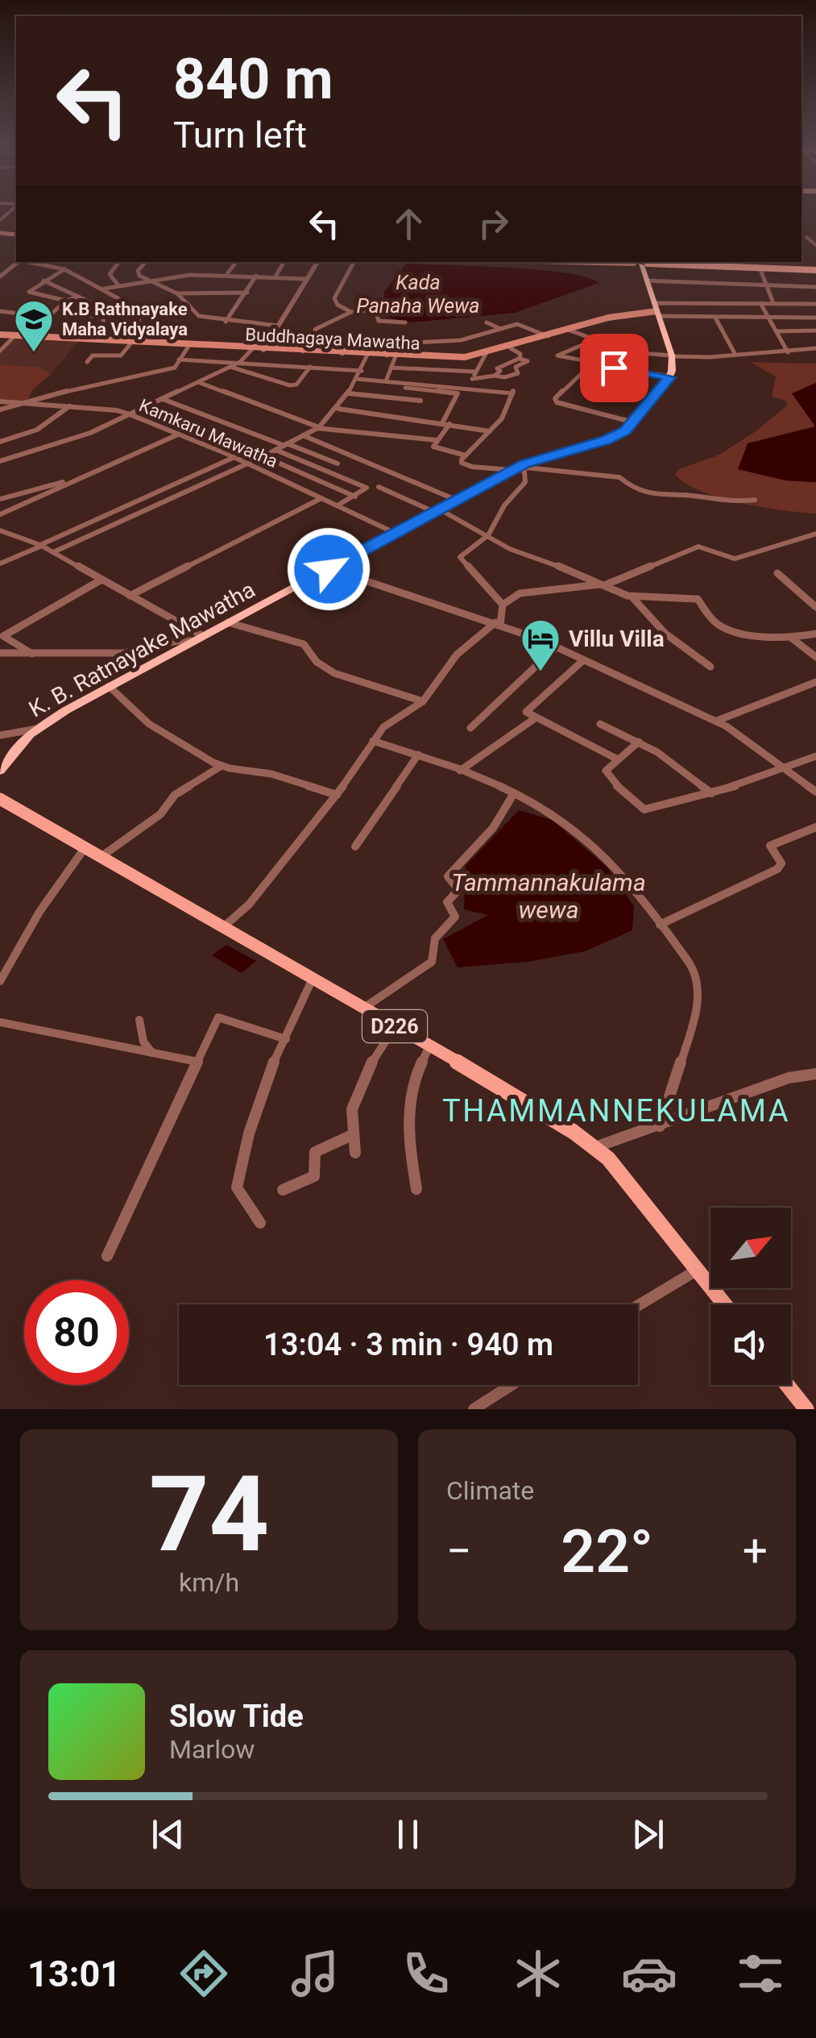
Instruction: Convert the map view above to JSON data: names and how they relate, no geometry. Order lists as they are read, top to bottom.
{
  "streets": {
    "highway": ["K. B. Ratnayake Mawatha"],
    "main road": ["Buddhagaya Mawatha", "D226"],
    "street": ["Kamkaru Mawatha"]
  },
  "crossings": [
    ["Kamkaru Mawatha", "K. B. Ratnayake Mawatha"]
  ],
  "districts": ["THAMMANNEKULAMA"],
  "water": ["Kada Panaha Wewa", "Tammannakulama wewa"],
  "places": {
    "school or university": ["K.B Rathnayake Maha Vidyalaya"],
    "hotel": ["Villu Villa"]
  },
  "north": "top right",
  "page": {
    "turn": ["840 m", "Turn left"],
    "limit": "80",
    "trip": "13:04 · 3 min · 940 m",
    "tile": [
      ["74", "km/h"],
      "Climate"
    ],
    "heat": ["−", "22°", "+"],
    "song": ["Slow Tide", "Marlow"],
    "tabs": "13:01"
  }
}
